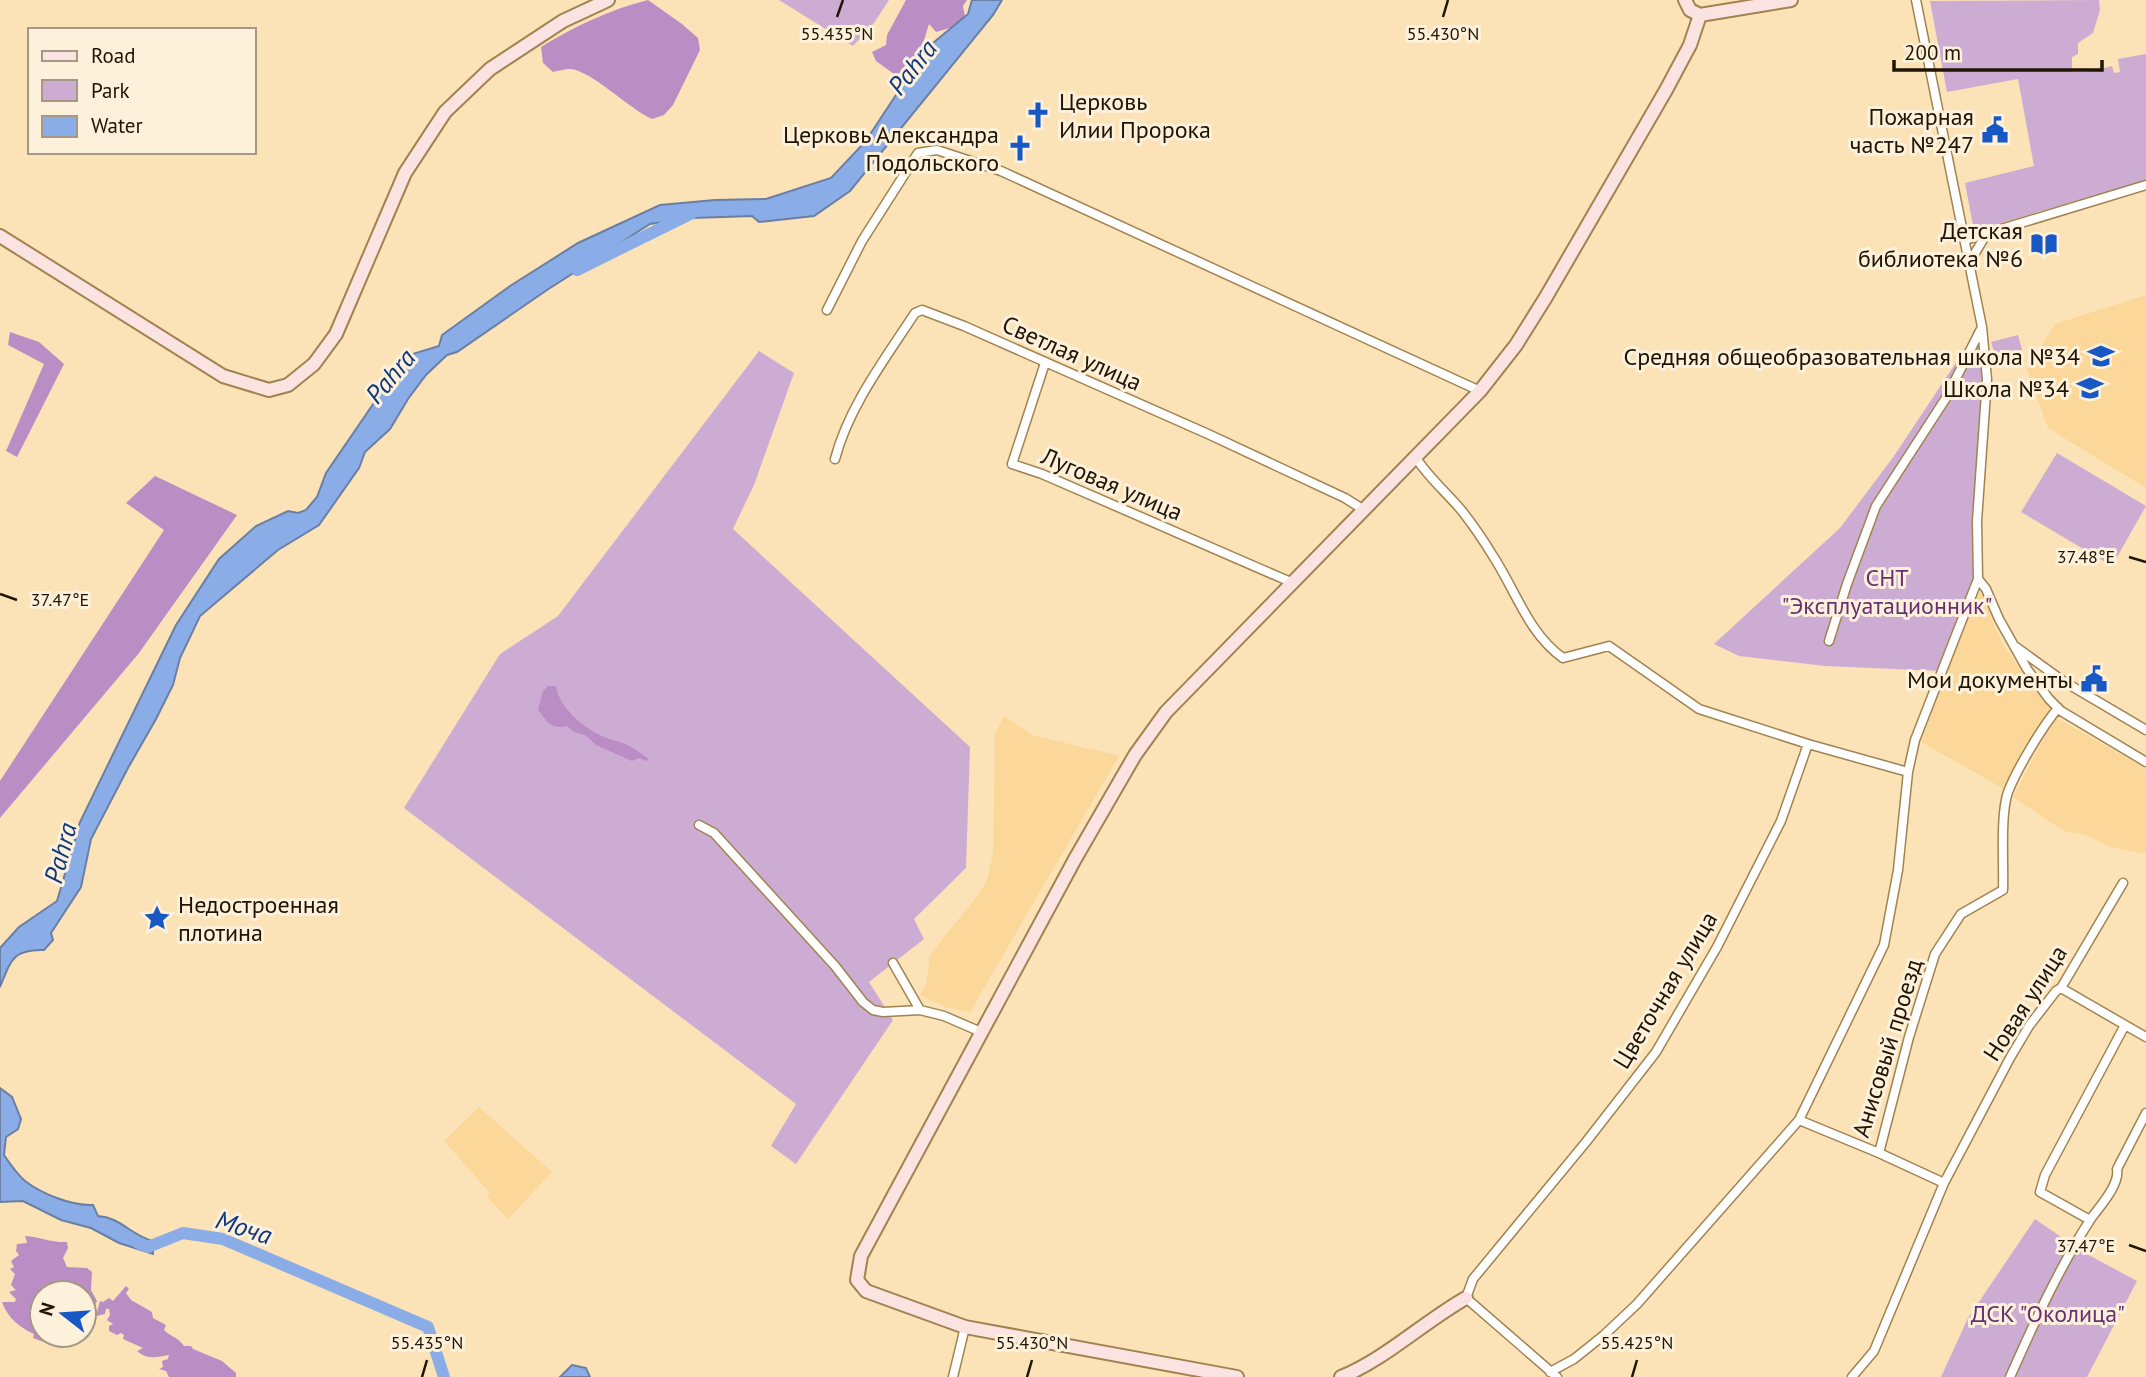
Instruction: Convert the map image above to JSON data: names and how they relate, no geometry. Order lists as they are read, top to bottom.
{
  "streets": {
    "street": [
      "Светлая улица",
      "Луговая улица",
      "Цветочная улица",
      "Новая улица",
      "Анисовый проезд"
    ]
  },
  "crossings": [
    ["Светлая улица", "Луговая улица"]
  ],
  "water": ["Pahra", "Моча"],
  "parks": ["СНТ \"Эксплуатационник\"", "ДСК \"Околица\""],
  "places": {
    "church": ["Церковь Илии Пророка", "Церковь Александра Подольского"],
    "public building": ["Пожарная часть №247", "Мои документы"],
    "library": ["Детская библиотека №6"],
    "school or university": ["Средняя общеобразовательная школа №34", "Школа №34"],
    "place": ["Недостроенная плотина"]
  },
  "legend": ["Road", "Park", "Water"],
  "scale_bar": "200 m",
  "north": "left",
  "coordinates": [
    "55.435°N",
    "55.430°N",
    "37.48°E",
    "37.47°E",
    "55.425°N"
  ]
}
